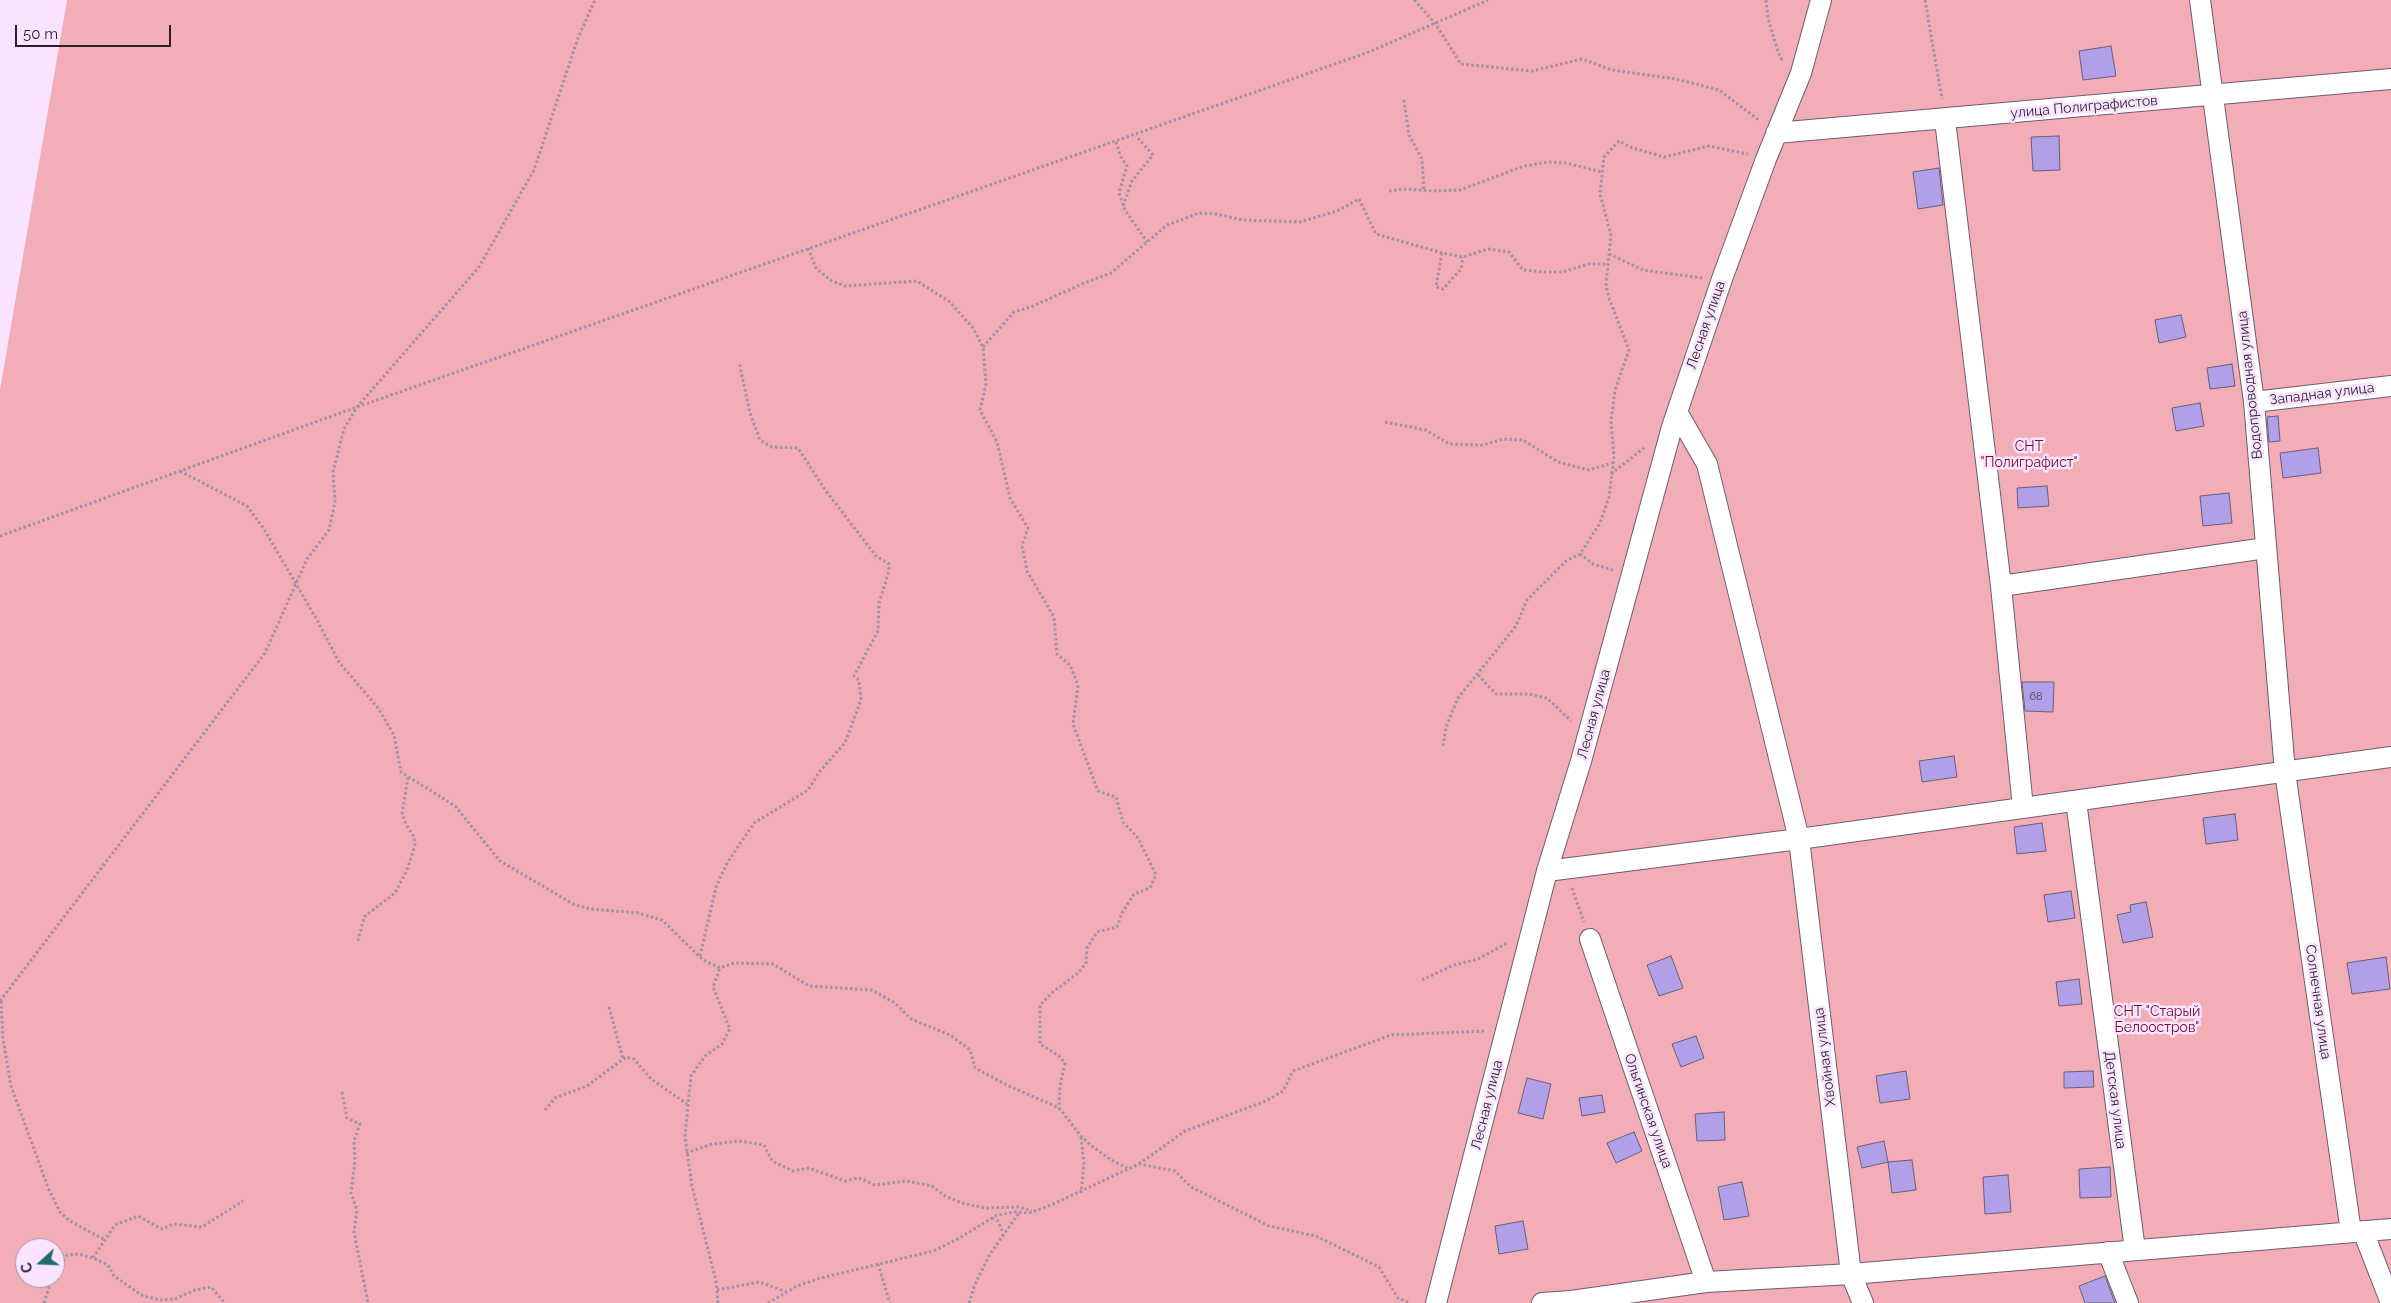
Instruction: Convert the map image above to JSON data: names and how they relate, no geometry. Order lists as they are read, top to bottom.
{
  "streets": {
    "street": [
      "улица Полиграфистов",
      "Лесная улица",
      "Водопроводная улица",
      "Западная улица",
      "Солнечная улица",
      "Хвойная улица",
      "Детская улица",
      "Ольгинская улица"
    ]
  },
  "crossings": [
    ["улица Полиграфистов", "Лесная улица"],
    ["улица Полиграфистов", "Водопроводная улица"],
    ["Лесная улица", "Хвойная улица"],
    ["Водопроводная улица", "Западная улица"],
    ["Водопроводная улица", "Солнечная улица"]
  ],
  "parks": ["СНТ \"Полиграфист\"", "СНТ \"Старый Белоостров\""],
  "house_numbers": ["68"],
  "scale_bar": "50 m",
  "north": "left"
}
